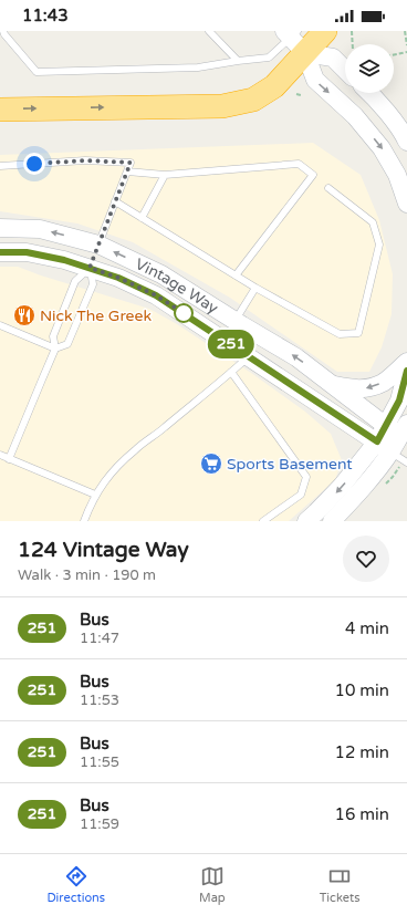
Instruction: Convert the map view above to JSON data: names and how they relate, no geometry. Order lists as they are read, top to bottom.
{
  "streets": {
    "street": ["Vintage Way"]
  },
  "places": {
    "restaurant": ["Nick The Greek"],
    "supermarket": ["Sports Basement"]
  },
  "lines": ["bus line 251"],
  "page": {
    "status": "11:43",
    "on_map": "251",
    "heading": ["124 Vintage Way", "Walk · 3 min · 190 m"],
    "list": [
      {
        "mark": "251",
        "name": "Bus",
        "note": "11:47",
        "value": "4 min"
      },
      {
        "mark": "251",
        "name": "Bus",
        "note": "11:53",
        "value": "10 min"
      },
      {
        "mark": "251",
        "name": "Bus",
        "note": "11:55",
        "value": "12 min"
      },
      {
        "mark": "251",
        "name": "Bus",
        "note": "11:59",
        "value": "16 min"
      }
    ],
    "tabs": ["Directions", "Map", "Tickets"]
  }
}
